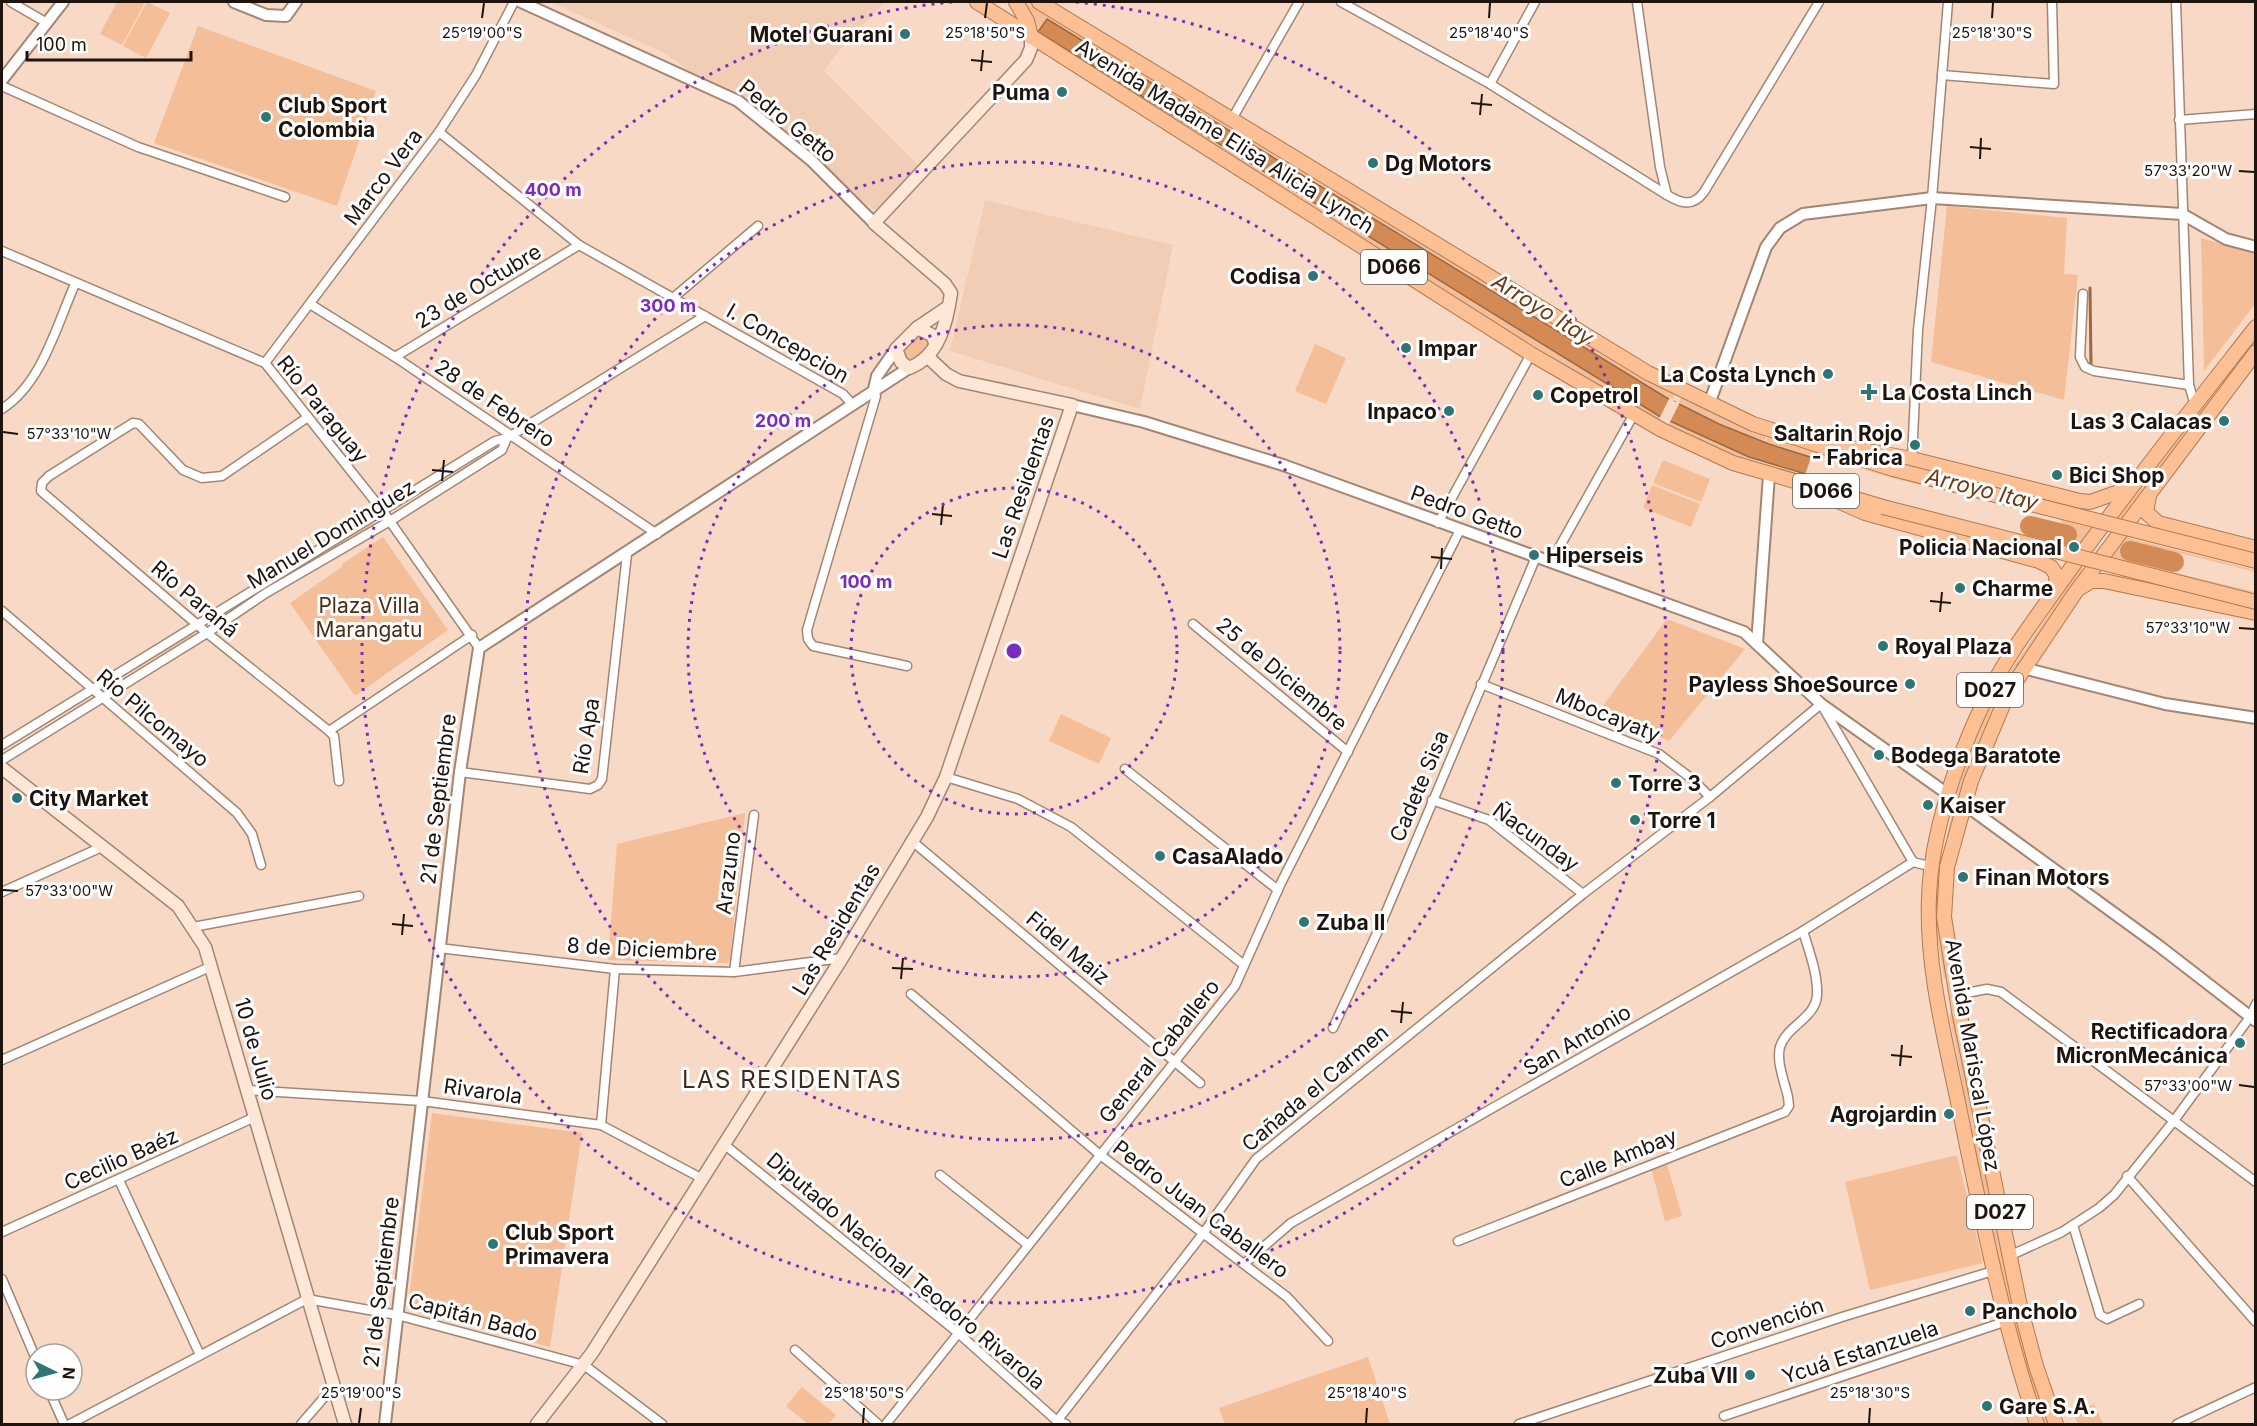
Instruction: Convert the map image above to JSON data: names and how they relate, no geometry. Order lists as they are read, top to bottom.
{
  "streets": {
    "highway": [
      "Avenida Madame Elisa Alicia Lynch",
      "D066",
      "D027",
      "Avenida Mariscal López"
    ],
    "main road": ["Pedro Getto", "Las Residentas", "10 de Julio"],
    "street": [
      "Marco Vera",
      "23 de Octubre",
      "I. Concepcion",
      "28 de Febrero",
      "Río Paraguay",
      "Manuel Dominguez",
      "Río Paraná",
      "25 de Diciembre",
      "Mbocayaty",
      "Río Pilcomayo",
      "Río Apa",
      "Cadete Sisa",
      "21 de Septiembre",
      "Ñacunday",
      "Arazuno",
      "Fidel Maiz",
      "8 de Diciembre",
      "San Antonio",
      "General Caballero",
      "Cañada el Carmen",
      "Rivarola",
      "Calle Ambay",
      "Cecilio Baéz",
      "Pedro Juan Caballero",
      "Diputado Nacional Teodoro Rivarola",
      "Capitán Bado",
      "Convención",
      "Ycuá Estanzuela"
    ]
  },
  "crossings": [
    ["Pedro Getto", "Las Residentas"],
    ["Pedro Getto", "D027"],
    ["Pedro Getto", "Cadete Sisa"],
    ["Pedro Getto", "General Caballero"],
    ["Pedro Getto", "Avenida Mariscal López"],
    ["Pedro Getto", "Cañada el Carmen"],
    ["Marco Vera", "I. Concepcion"],
    ["Marco Vera", "28 de Febrero"],
    ["Marco Vera", "Río Paraguay"],
    ["23 de Octubre", "I. Concepcion"],
    ["23 de Octubre", "28 de Febrero"],
    ["28 de Febrero", "Manuel Dominguez"],
    ["Río Paraguay", "Manuel Dominguez"],
    ["Río Paraguay", "Río Paraná"],
    ["Río Paraguay", "21 de Septiembre"],
    ["Las Residentas", "Fidel Maiz"],
    ["Las Residentas", "8 de Diciembre"],
    ["Las Residentas", "Rivarola"],
    ["Las Residentas", "Diputado Nacional Teodoro Rivarola"],
    ["Las Residentas", "Capitán Bado"],
    ["Manuel Dominguez", "Río Paraná"],
    ["Manuel Dominguez", "Río Pilcomayo"],
    ["25 de Diciembre", "General Caballero"],
    ["D027", "Avenida Mariscal López"],
    ["Mbocayaty", "Cadete Sisa"],
    ["Mbocayaty", "Cañada el Carmen"],
    ["Río Apa", "21 de Septiembre"],
    ["Cadete Sisa", "Ñacunday"],
    ["21 de Septiembre", "8 de Diciembre"],
    ["21 de Septiembre", "Rivarola"],
    ["21 de Septiembre", "Capitán Bado"],
    ["Ñacunday", "Cañada el Carmen"],
    ["Arazuno", "8 de Diciembre"],
    ["Fidel Maiz", "General Caballero"],
    ["San Antonio", "Calle Ambay"],
    ["San Antonio", "Pedro Juan Caballero"],
    ["10 de Julio", "Rivarola"],
    ["10 de Julio", "Cecilio Baéz"],
    ["10 de Julio", "Capitán Bado"],
    ["General Caballero", "Pedro Juan Caballero"],
    ["General Caballero", "Diputado Nacional Teodoro Rivarola"],
    ["Avenida Mariscal López", "Convención"],
    ["Avenida Mariscal López", "Ycuá Estanzuela"],
    ["Cañada el Carmen", "Pedro Juan Caballero"],
    ["Cañada el Carmen", "Diputado Nacional Teodoro Rivarola"]
  ],
  "districts": ["LAS RESIDENTAS"],
  "water": ["Arroyo Itay"],
  "parks": ["Plaza Villa Marangatu"],
  "places": {
    "other": [
      "Motel Guarani",
      "Puma",
      "Club Sport Colombia",
      "Dg Motors",
      "Codisa",
      "Impar",
      "La Costa Lynch",
      "Copetrol",
      "Inpaco",
      "Las 3 Calacas",
      "Saltarin Rojo - Fabrica",
      "Bici Shop",
      "Policia Nacional",
      "Hiperseis",
      "Charme",
      "Royal Plaza",
      "Payless ShoeSource",
      "Bodega Baratote",
      "Torre 3",
      "City Market",
      "Kaiser",
      "Torre 1",
      "CasaAlado",
      "Finan Motors",
      "Zuba II",
      "Rectificadora MicronMecánica",
      "Agrojardin",
      "Club Sport Primavera",
      "Pancholo",
      "Zuba VII",
      "Gare S.A."
    ],
    "health": ["La Costa Linch"]
  },
  "scale_bar": "100 m",
  "north": "right",
  "coordinates": [
    "25°19'00\"S",
    "25°18'50\"S",
    "25°18'40\"S",
    "25°18'30\"S",
    "57°33'20\"W",
    "57°33'10\"W",
    "57°33'00\"W"
  ],
  "rings": [
    "400 m",
    "300 m",
    "200 m",
    "100 m"
  ]
}
